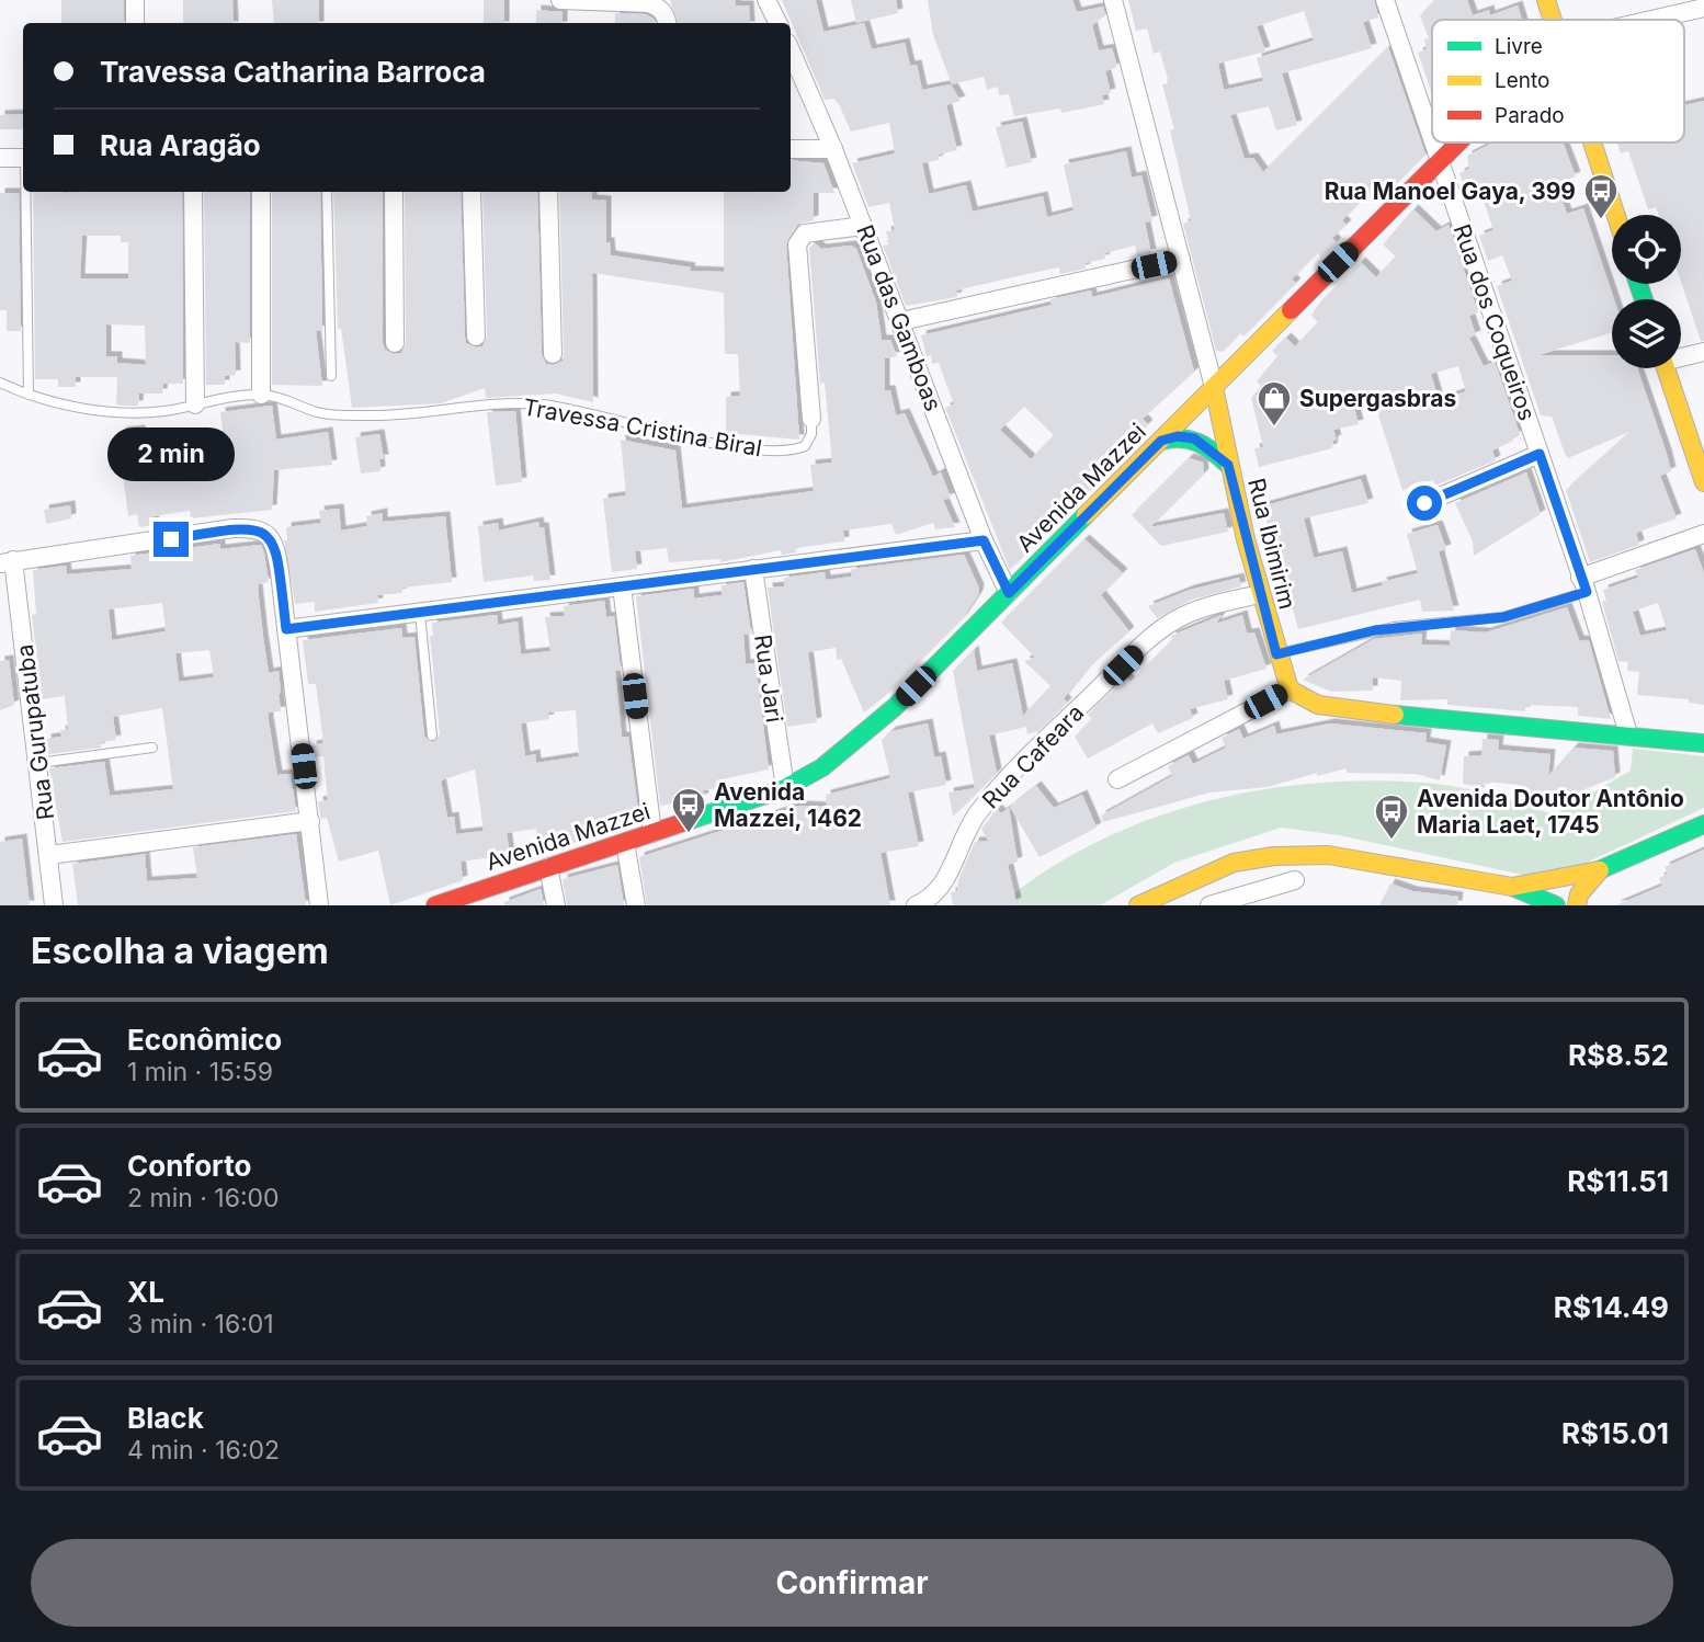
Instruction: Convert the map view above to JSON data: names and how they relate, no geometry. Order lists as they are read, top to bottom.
{
  "streets": {
    "street": [
      "Rua das Gamboas",
      "Rua dos Coqueiros",
      "Avenida Mazzei",
      "Rua Ibimirim",
      "Rua Jari",
      "Rua Gurupatuba",
      "Rua Cafeara"
    ],
    "lane": ["Travessa Cristina Biral"]
  },
  "crossings": [
    ["Rua das Gamboas", "Avenida Mazzei"],
    ["Rua dos Coqueiros", "Avenida Mazzei"],
    ["Avenida Mazzei", "Rua Ibimirim"],
    ["Avenida Mazzei", "Rua Jari"],
    ["Rua Ibimirim", "Rua Cafeara"]
  ],
  "places": {
    "bus stop": ["Rua Manoel Gaya, 399", "Avenida Mazzei, 1462", "Avenida Doutor Antônio Maria Laet, 1745"],
    "shop": ["Supergasbras"]
  },
  "legend": ["Livre", "Lento", "Parado"],
  "page": {
    "banner": ["Travessa Catharina Barroca", "Rua Aragão"],
    "bubble": "2 min",
    "heading": "Escolha a viagem",
    "list": [
      {
        "name": "Econômico",
        "note": "1 min · 15:59",
        "value": "R$8.52"
      },
      {
        "name": "Conforto",
        "note": "2 min · 16:00",
        "value": "R$11.51"
      },
      {
        "name": "XL",
        "note": "3 min · 16:01",
        "value": "R$14.49"
      },
      {
        "name": "Black",
        "note": "4 min · 16:02",
        "value": "R$15.01"
      }
    ],
    "buttons": "Confirmar"
  }
}
